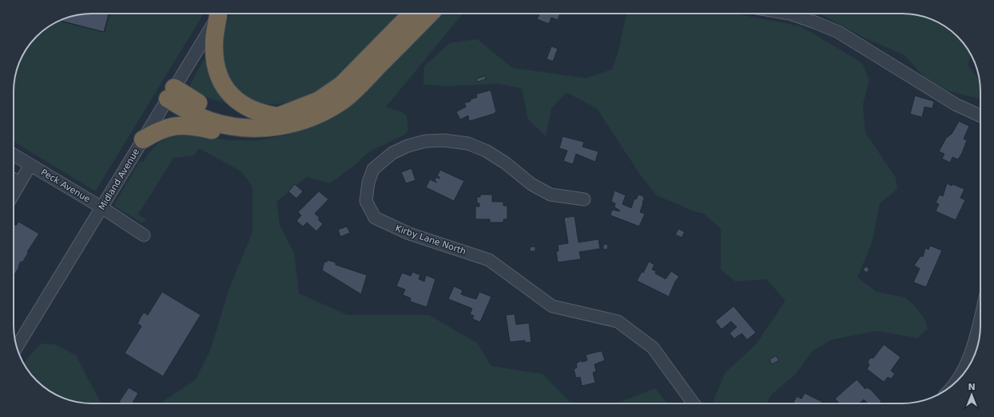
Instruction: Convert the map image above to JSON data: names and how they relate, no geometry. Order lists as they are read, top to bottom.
{
  "streets": {
    "street": ["Midland Avenue", "Peck Avenue", "Kirby Lane North"]
  },
  "crossings": [
    ["Midland Avenue", "Peck Avenue"]
  ],
  "north": "top"
}
